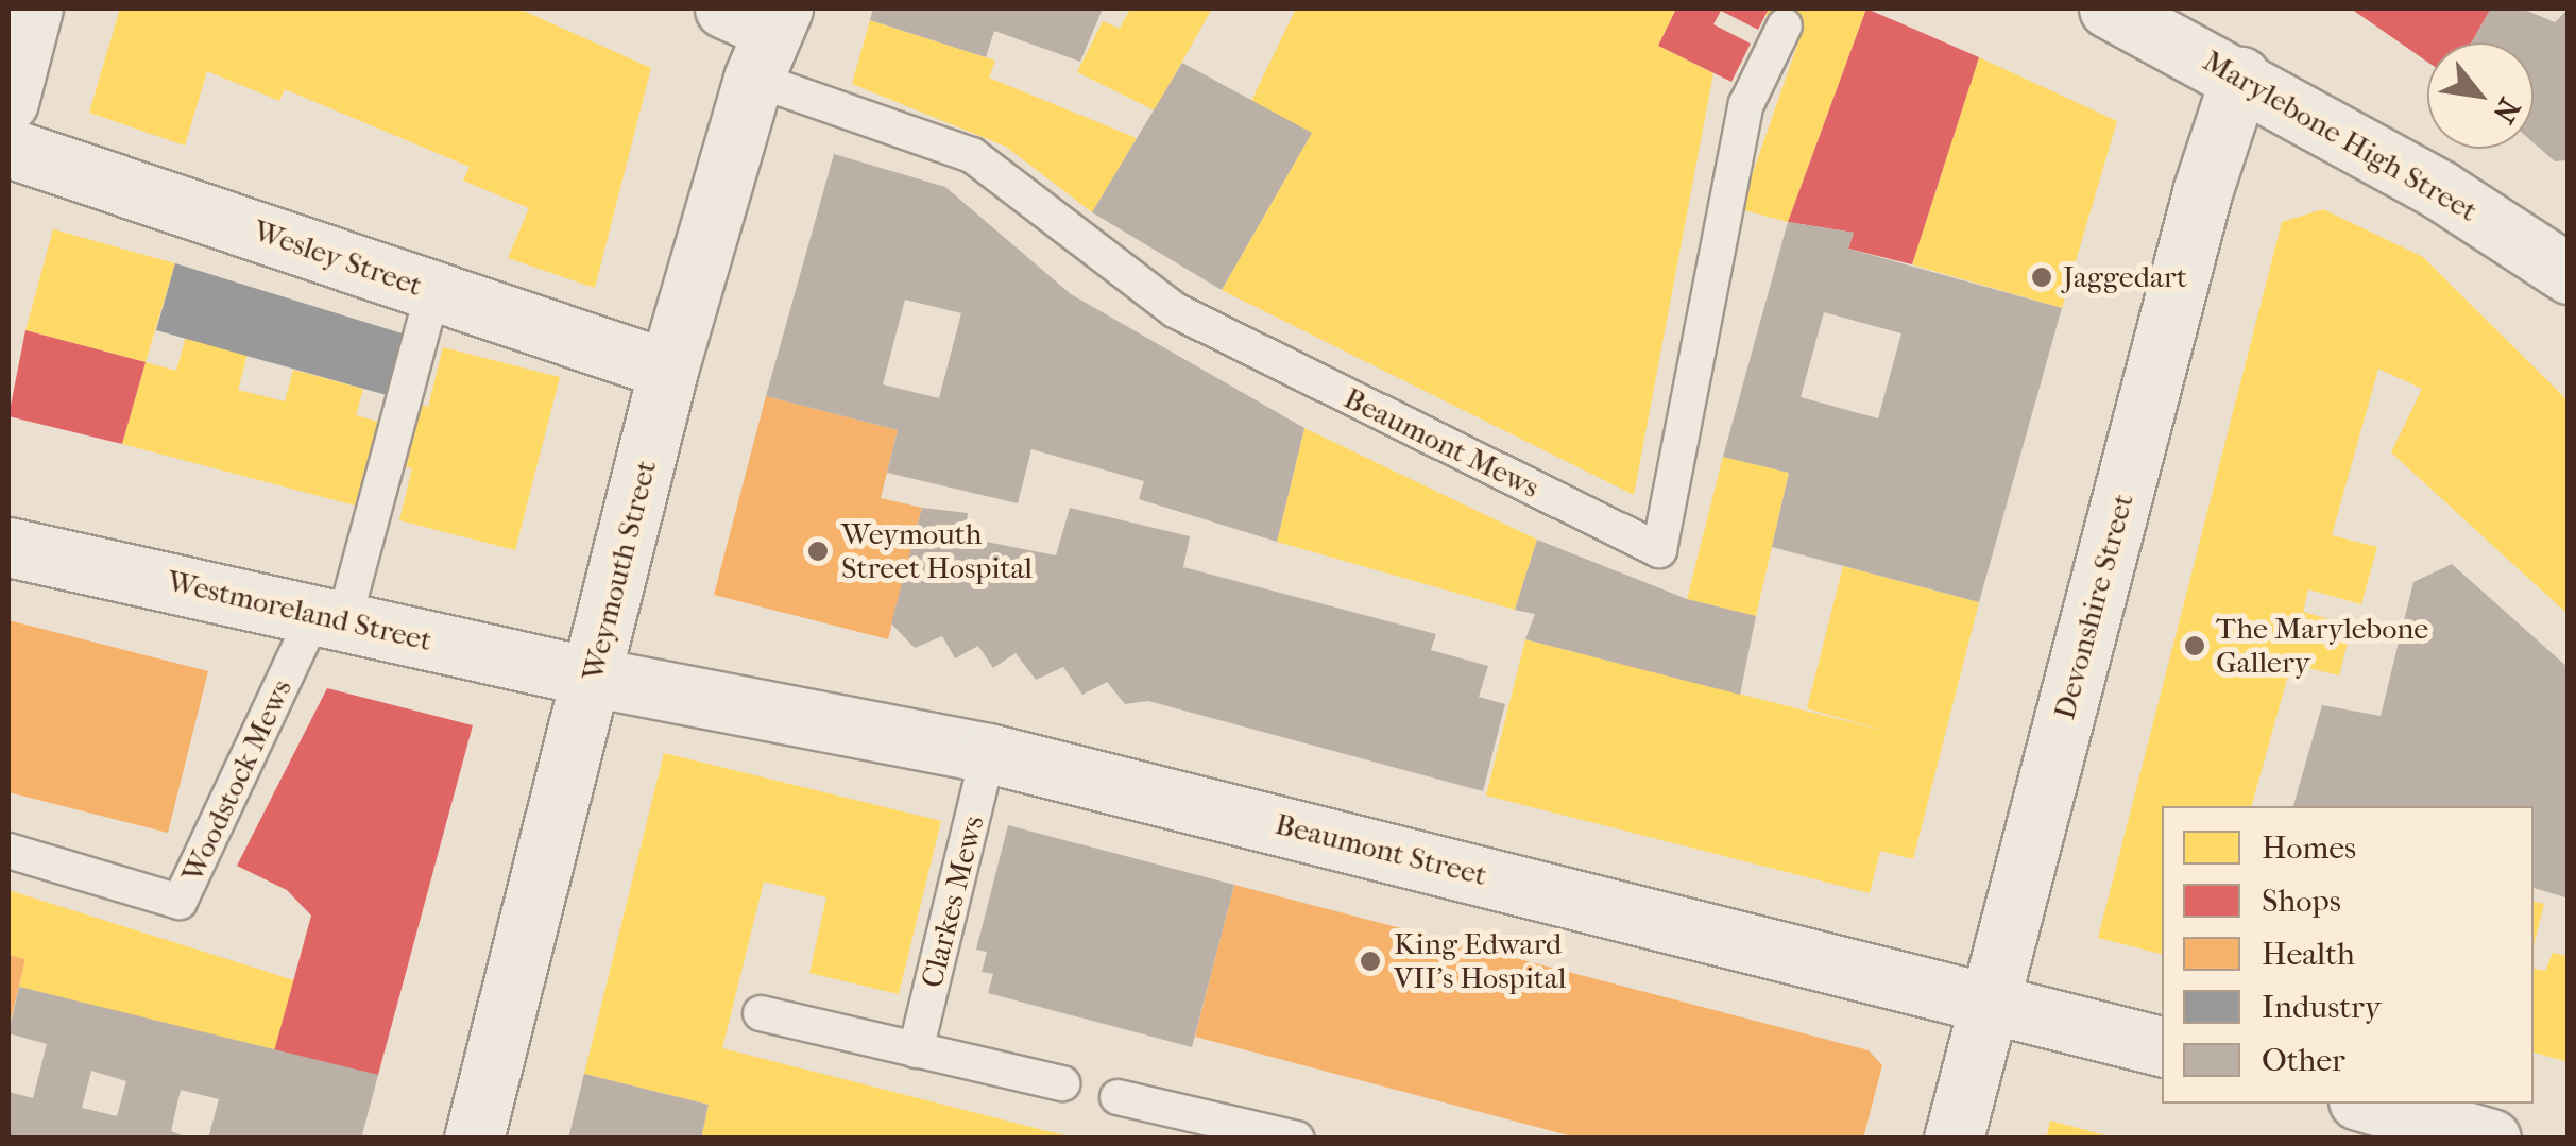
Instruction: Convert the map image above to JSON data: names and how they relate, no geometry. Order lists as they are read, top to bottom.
{
  "streets": {
    "street": [
      "Marylebone High Street",
      "Wesley Street",
      "Weymouth Street",
      "Devonshire Street",
      "Westmoreland Street",
      "Beaumont Street"
    ],
    "lane": ["Beaumont Mews", "Woodstock Mews", "Clarkes Mews"]
  },
  "crossings": [
    ["Marylebone High Street", "Devonshire Street"],
    ["Wesley Street", "Weymouth Street"],
    ["Beaumont Mews", "Weymouth Street"],
    ["Weymouth Street", "Westmoreland Street"],
    ["Weymouth Street", "Beaumont Street"],
    ["Devonshire Street", "Beaumont Street"],
    ["Westmoreland Street", "Woodstock Mews"],
    ["Westmoreland Street", "Beaumont Street"],
    ["Beaumont Street", "Clarkes Mews"]
  ],
  "places": [
    "Jaggedart",
    "Weymouth Street Hospital",
    "The Marylebone Gallery",
    "King Edward VII's Hospital"
  ],
  "legend": [
    "Homes",
    "Shops",
    "Health",
    "Industry",
    "Other"
  ],
  "north": "bottom right"
}
